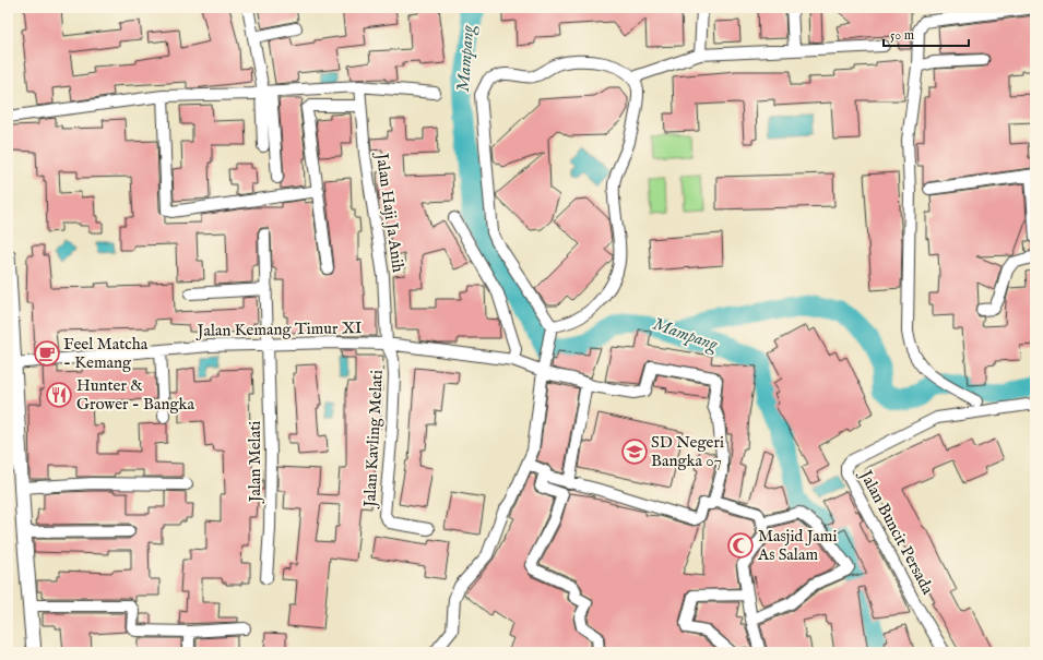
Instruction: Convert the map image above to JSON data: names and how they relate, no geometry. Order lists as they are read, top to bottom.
{
  "streets": {
    "street": [
      "Jalan Haji Ja Anih",
      "Jalan Kemang Timur XI",
      "Jalan Kavling Melati",
      "Jalan Melati",
      "Jalan Buncit Persada"
    ]
  },
  "crossings": [
    ["Jalan Haji Ja Anih", "Jalan Kemang Timur XI"],
    ["Jalan Haji Ja Anih", "Jalan Kavling Melati"],
    ["Jalan Kemang Timur XI", "Jalan Kavling Melati"],
    ["Jalan Kemang Timur XI", "Jalan Melati"]
  ],
  "water": ["Mampang"],
  "places": {
    "cafe": ["Feel Matcha - Kemang"],
    "restaurant": ["Hunter & Grower - Bangka"],
    "school or university": ["SD Negeri Bangka 07"],
    "mosque": ["Masjid Jami As Salam"]
  },
  "scale_bar": "50 m"
}
